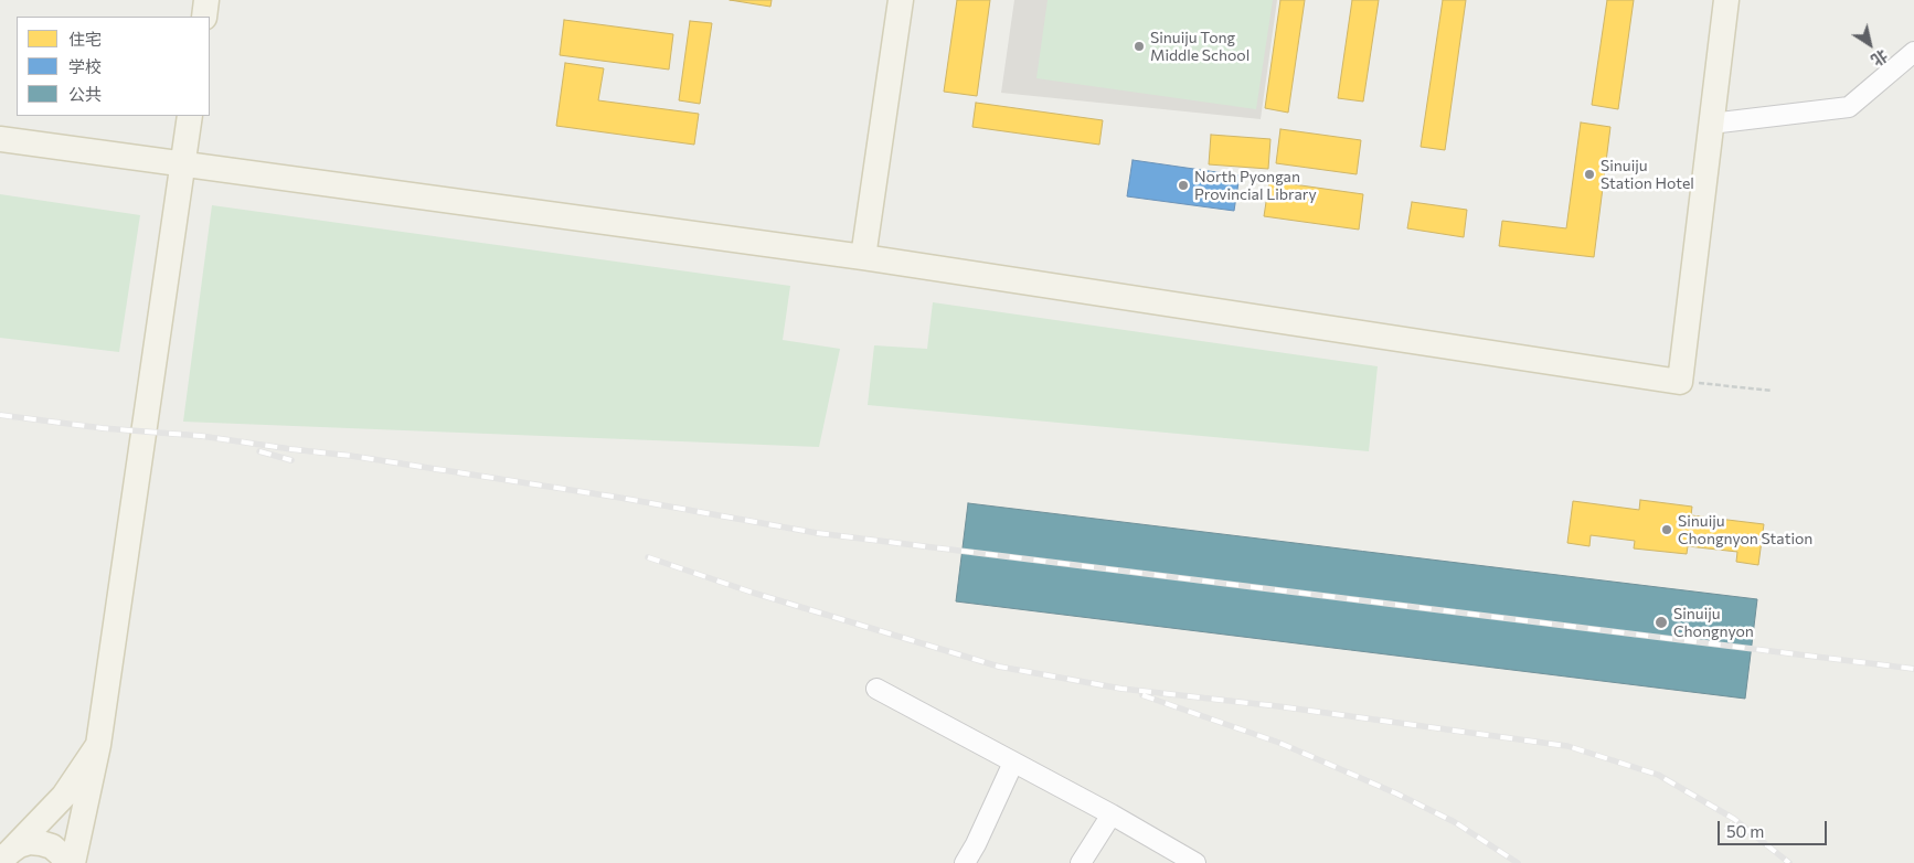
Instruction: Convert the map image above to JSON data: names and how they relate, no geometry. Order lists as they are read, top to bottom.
{
  "places": [
    "Sinuiju Tong Middle School",
    "Sinuiju Station Hotel",
    "North Pyongan Provincial Library",
    "Sinuiju Chongnyon Station",
    "Sinuiju Chongnyon"
  ],
  "legend": ["住宅", "学校", "公共"],
  "scale_bar": "50 m",
  "north": "bottom right"
}
